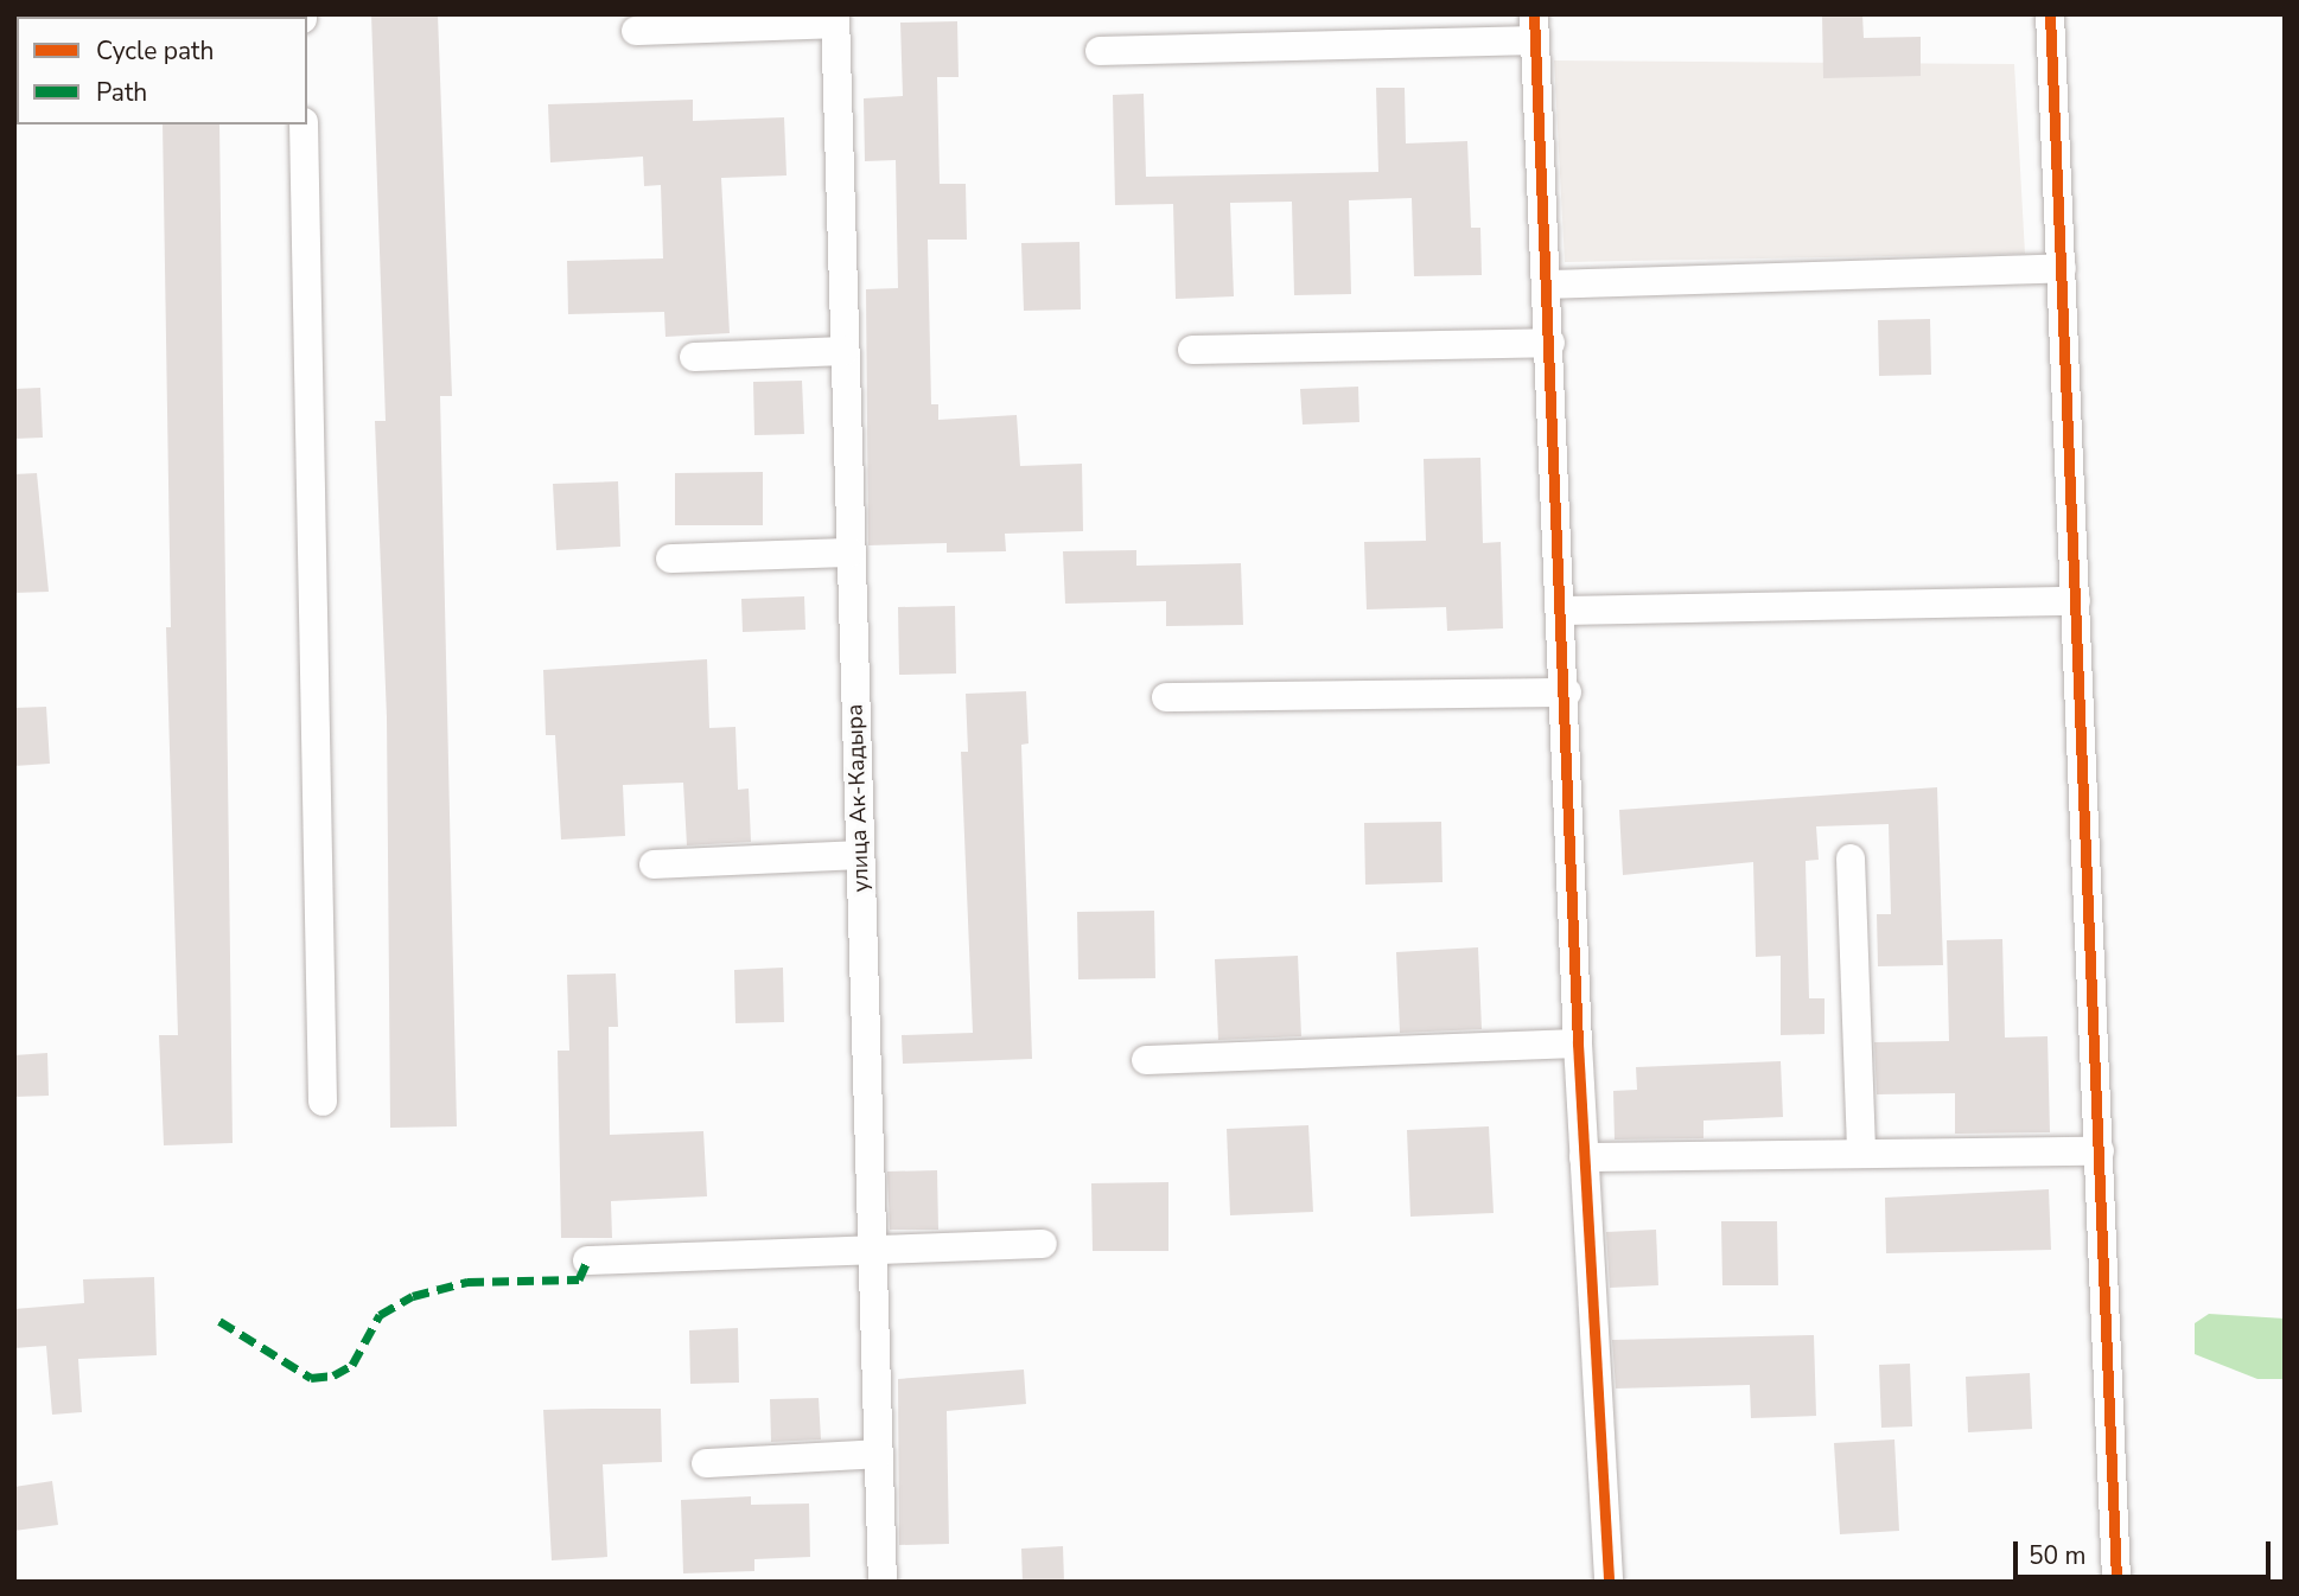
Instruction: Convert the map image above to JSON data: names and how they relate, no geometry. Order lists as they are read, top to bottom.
{
  "streets": {
    "street": ["улица Ак-Кадыра"]
  },
  "legend": ["Cycle path", "Path"],
  "scale_bar": "50 m"
}
